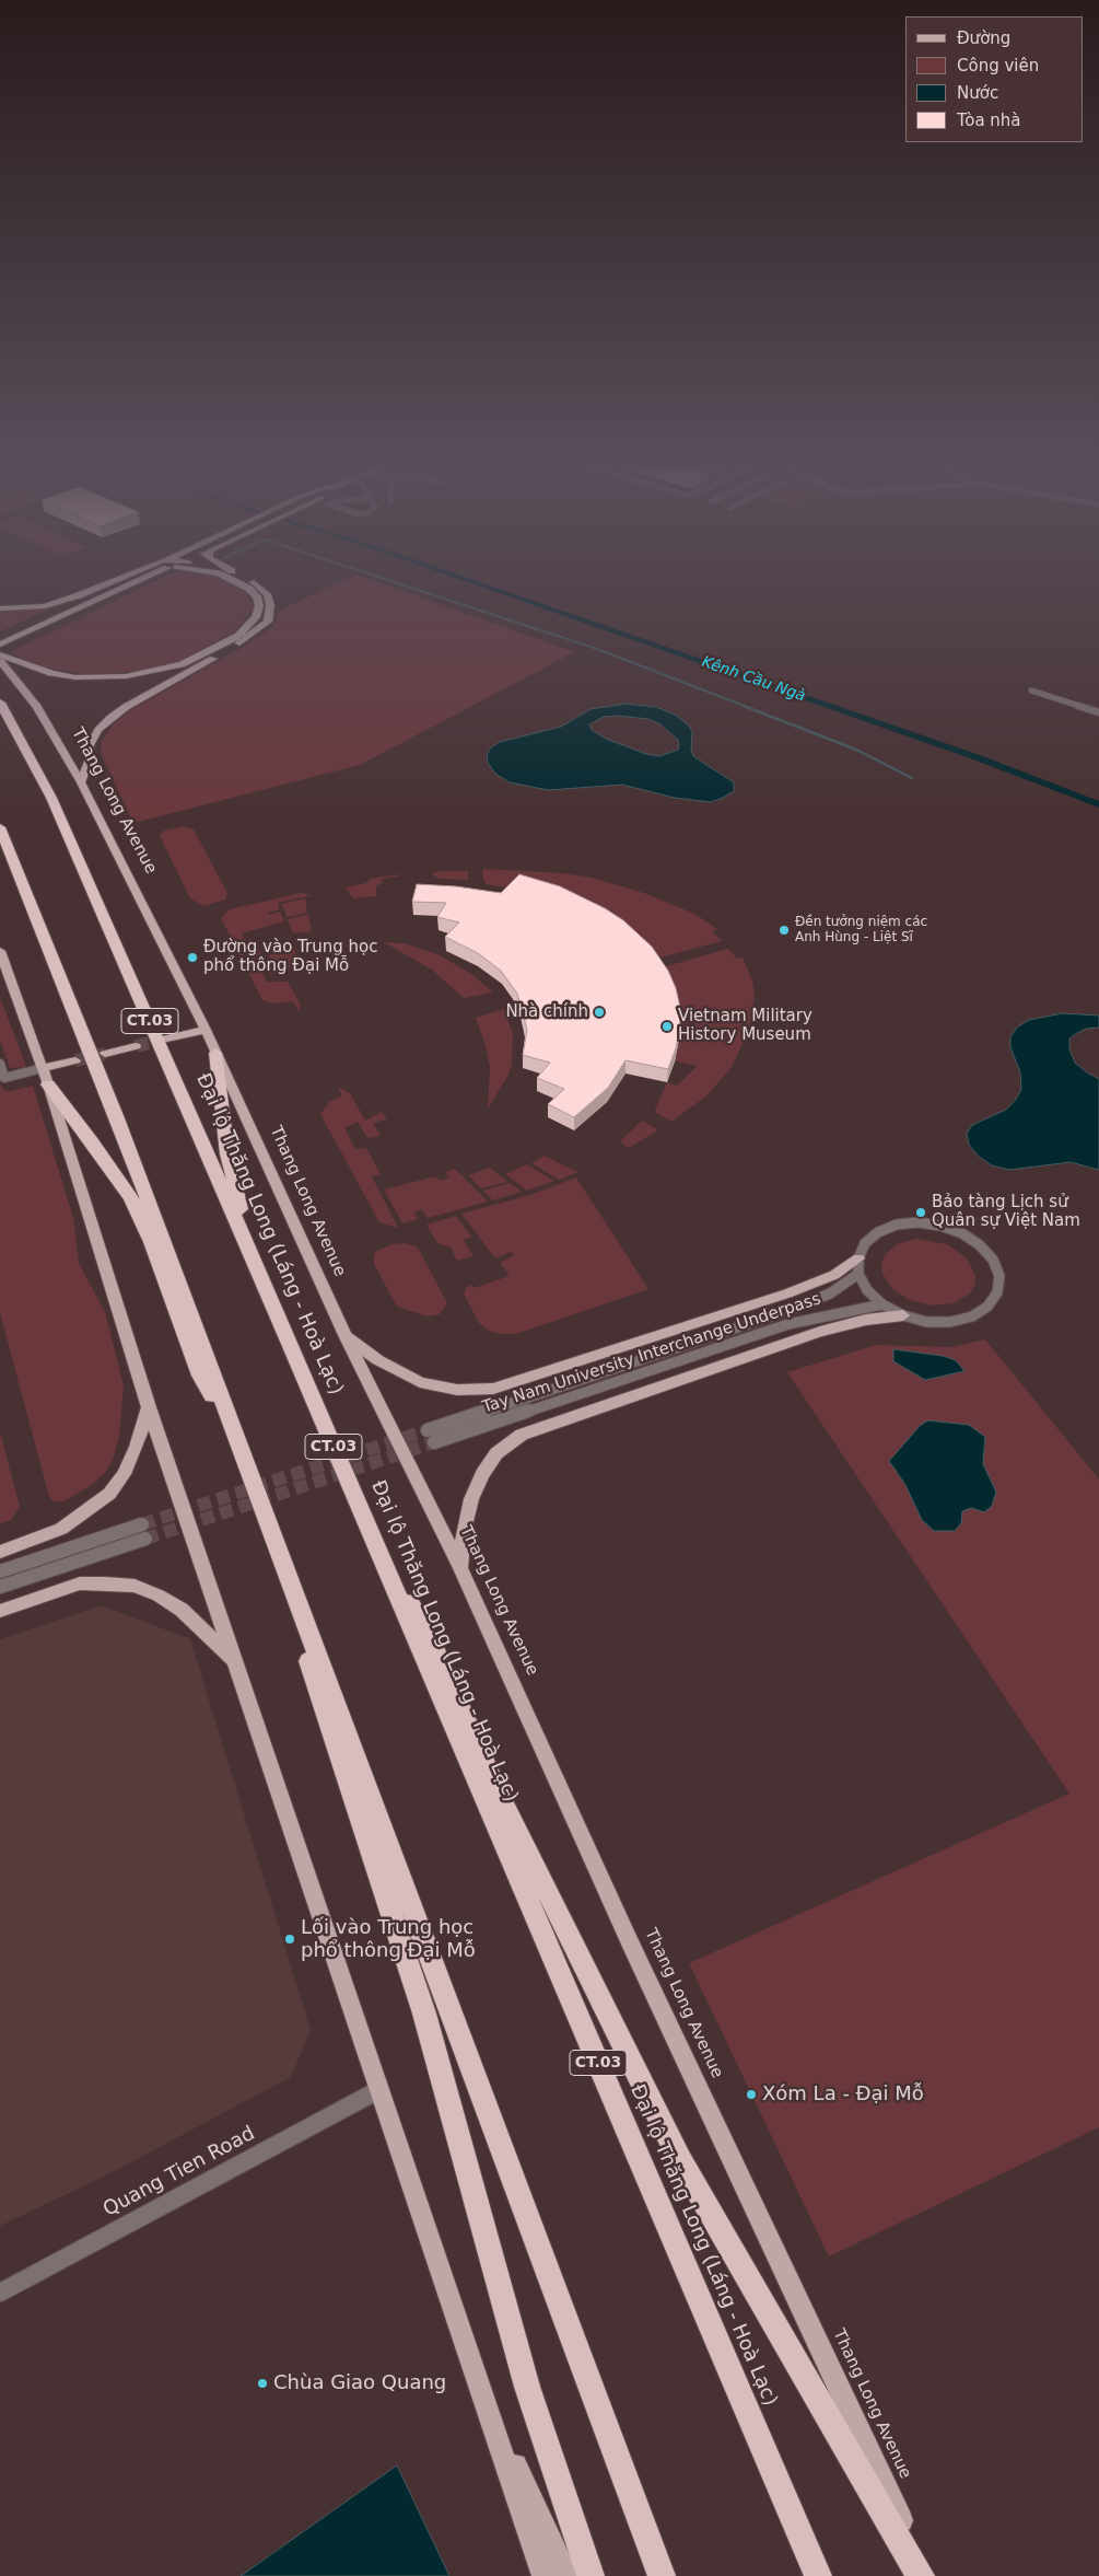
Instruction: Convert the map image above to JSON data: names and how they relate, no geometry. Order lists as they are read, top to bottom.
{
  "streets": {
    "highway": ["CT.03", "Đại lộ Thăng Long (Láng - Hoà Lạc)"],
    "main road": ["Thang Long Avenue"],
    "street": ["Tay Nam University Interchange Underpass", "Quang Tien Road"]
  },
  "water": ["Kênh Cầu Ngà"],
  "places": [
    "Đền tưởng niệm các Anh Hùng - Liệt Sĩ",
    "Đường vào Trung học phổ thông Đại Mỗ",
    "Nhà chính",
    "Vietnam Military History Museum",
    "Bảo tàng Lịch sử Quân sự Việt Nam",
    "Lối vào Trung học phổ thông Đại Mỗ",
    "Xóm La - Đại Mỗ",
    "Chùa Giao Quang"
  ],
  "legend": [
    "Đường",
    "Công viên",
    "Nước",
    "Tòa nhà"
  ]
}
